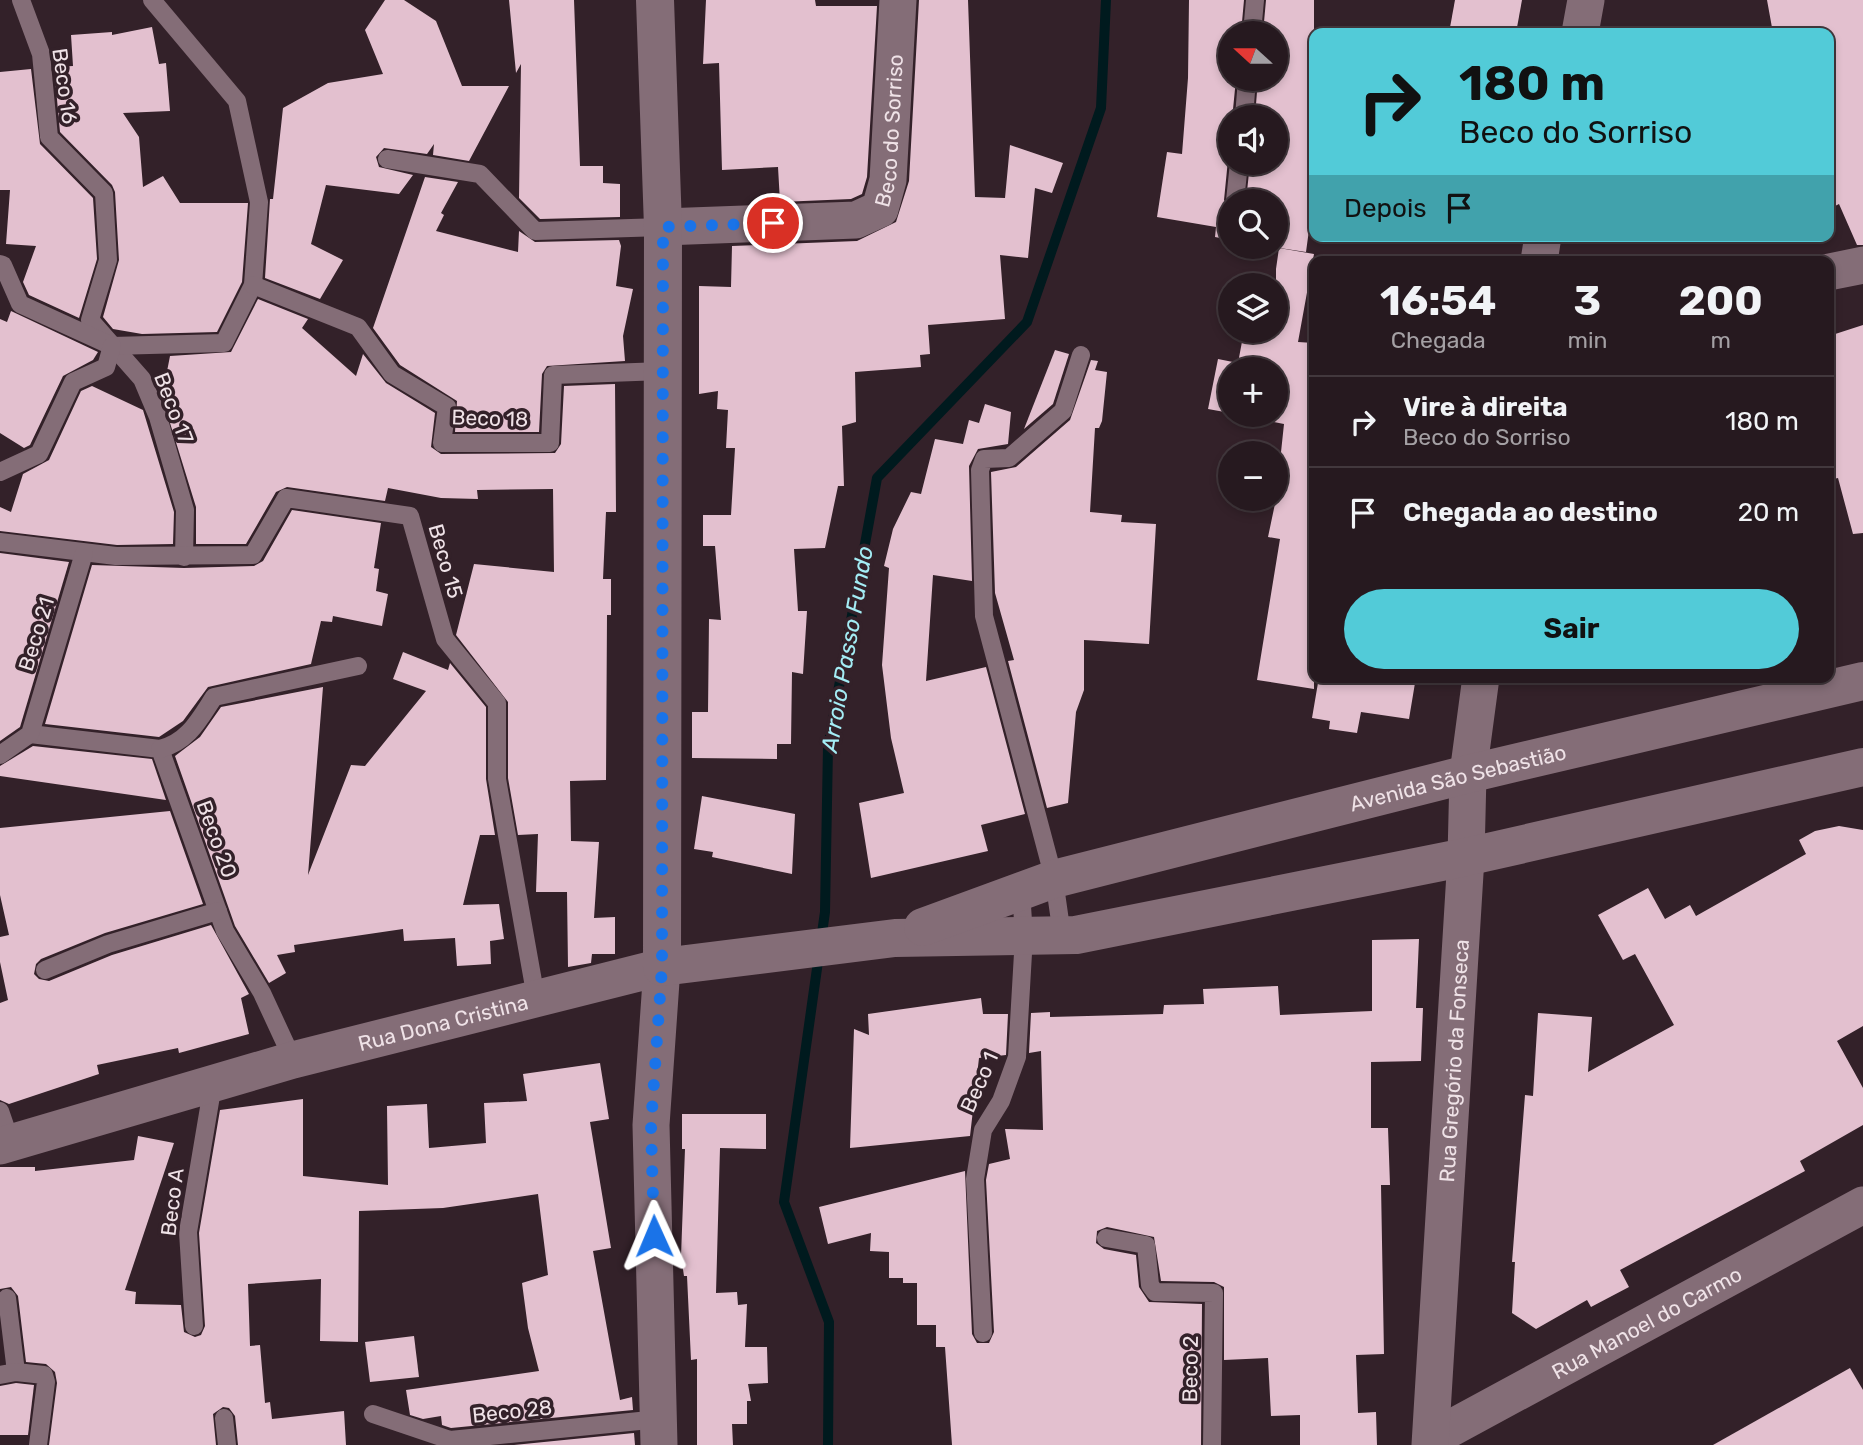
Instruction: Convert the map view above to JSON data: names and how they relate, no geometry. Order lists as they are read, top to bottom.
{
  "streets": {
    "street": [
      "Beco do Sorriso",
      "Avenida São Sebastião",
      "Rua Dona Cristina",
      "Rua Gregório da Fonseca",
      "Rua Manoel do Carmo"
    ],
    "lane": [
      "Beco 16",
      "Beco 17",
      "Beco 18",
      "Beco 15",
      "Beco 21",
      "Beco 20",
      "Beco 1",
      "Beco A",
      "Beco 2",
      "Beco 28"
    ]
  },
  "crossings": [
    ["Beco 16", "Beco 17"],
    ["Beco 17", "Beco 15"],
    ["Beco 15", "Beco 21"],
    ["Beco 15", "Rua Dona Cristina"],
    ["Avenida São Sebastião", "Rua Dona Cristina"],
    ["Avenida São Sebastião", "Rua Gregório da Fonseca"],
    ["Avenida São Sebastião", "Beco 1"],
    ["Beco 20", "Rua Dona Cristina"],
    ["Rua Dona Cristina", "Beco A"],
    ["Rua Gregório da Fonseca", "Rua Manoel do Carmo"]
  ],
  "water": ["Arroio Passo Fundo"],
  "north": "left",
  "page": {
    "map_buttons": ["+", "−"],
    "turn": ["180 m", "Beco do Sorriso"],
    "then": "Depois",
    "eta": [
      "16:54",
      "Chegada",
      "3",
      "min",
      "200",
      "m"
    ],
    "list": [
      {
        "name": "Vire à direita",
        "note": "Beco do Sorriso",
        "value": "180 m"
      },
      {
        "name": "Chegada ao destino",
        "value": "20 m"
      }
    ],
    "buttons": "Sair"
  }
}
